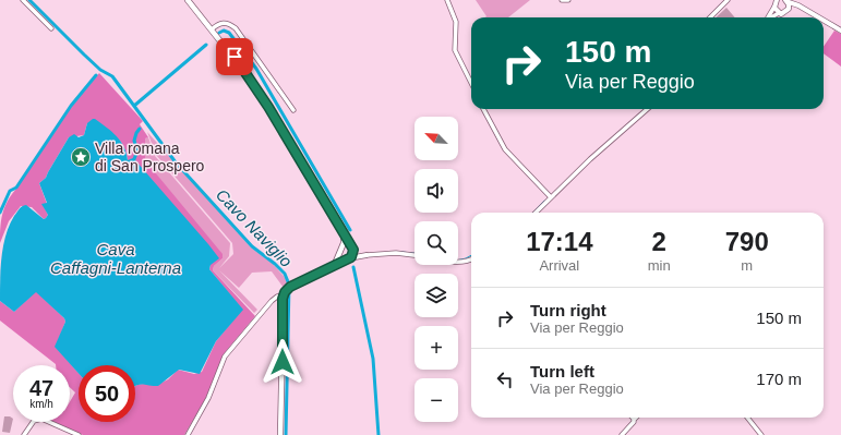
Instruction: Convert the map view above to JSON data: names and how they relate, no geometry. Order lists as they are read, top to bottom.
{
  "water": ["Cavo Naviglio", "Cava Caffagni-Lanterna"],
  "places": {
    "place": ["Villa romana di San Prospero"]
  },
  "north": "top left",
  "page": {
    "turn": ["150 m", "Via per Reggio"],
    "map_buttons": ["+", "−"],
    "eta": [
      "17:14",
      "Arrival",
      "2",
      "min",
      "790",
      "m"
    ],
    "list": [
      {
        "name": "Turn right",
        "note": "Via per Reggio",
        "value": "150 m"
      },
      {
        "name": "Turn left",
        "note": "Via per Reggio",
        "value": "170 m"
      }
    ],
    "speed": "47 km/h",
    "limit": "50"
  }
}
